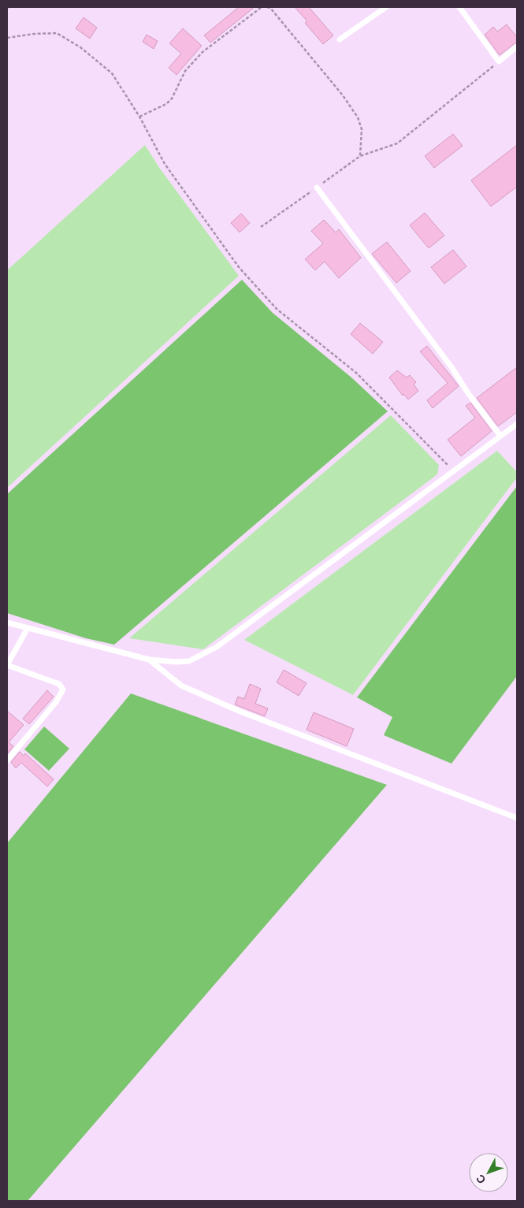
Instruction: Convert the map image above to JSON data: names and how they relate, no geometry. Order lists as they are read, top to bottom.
{
  "north": "bottom left"
}
